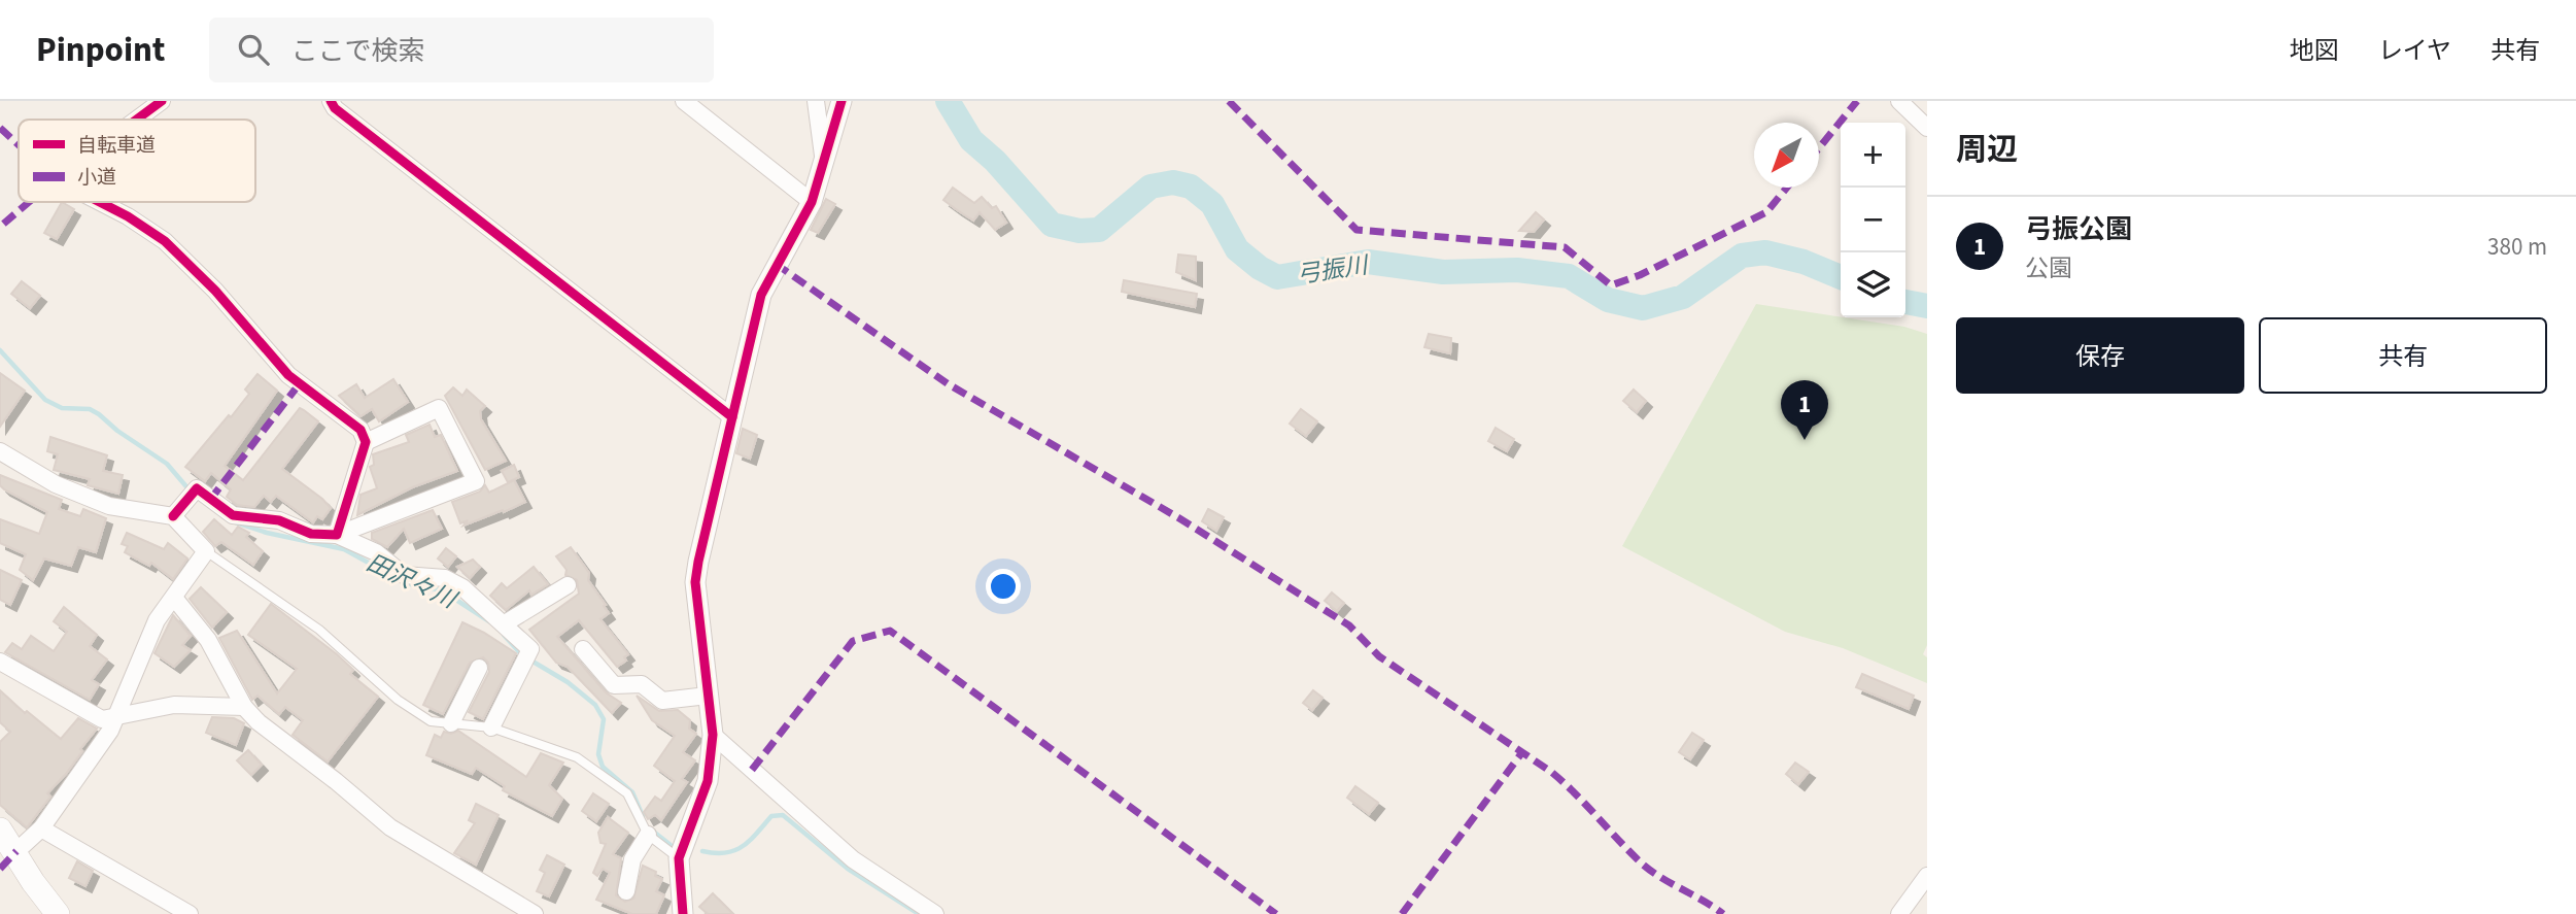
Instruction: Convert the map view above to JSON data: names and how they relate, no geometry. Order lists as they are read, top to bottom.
{
  "water": ["弓振川", "田沢々川"],
  "legend": ["自転車道", "小道"],
  "north": "bottom left",
  "page": {
    "header": "Pinpoint",
    "search": "ここで検索",
    "nav": ["地図", "レイヤ", "共有"],
    "heading": "周辺",
    "map_buttons": ["+", "−"],
    "list": [
      {
        "mark": "1",
        "name": "弓振公園",
        "note": "公園",
        "value": "380 m"
      }
    ],
    "buttons": ["保存", "共有"],
    "pins": "1"
  }
}
